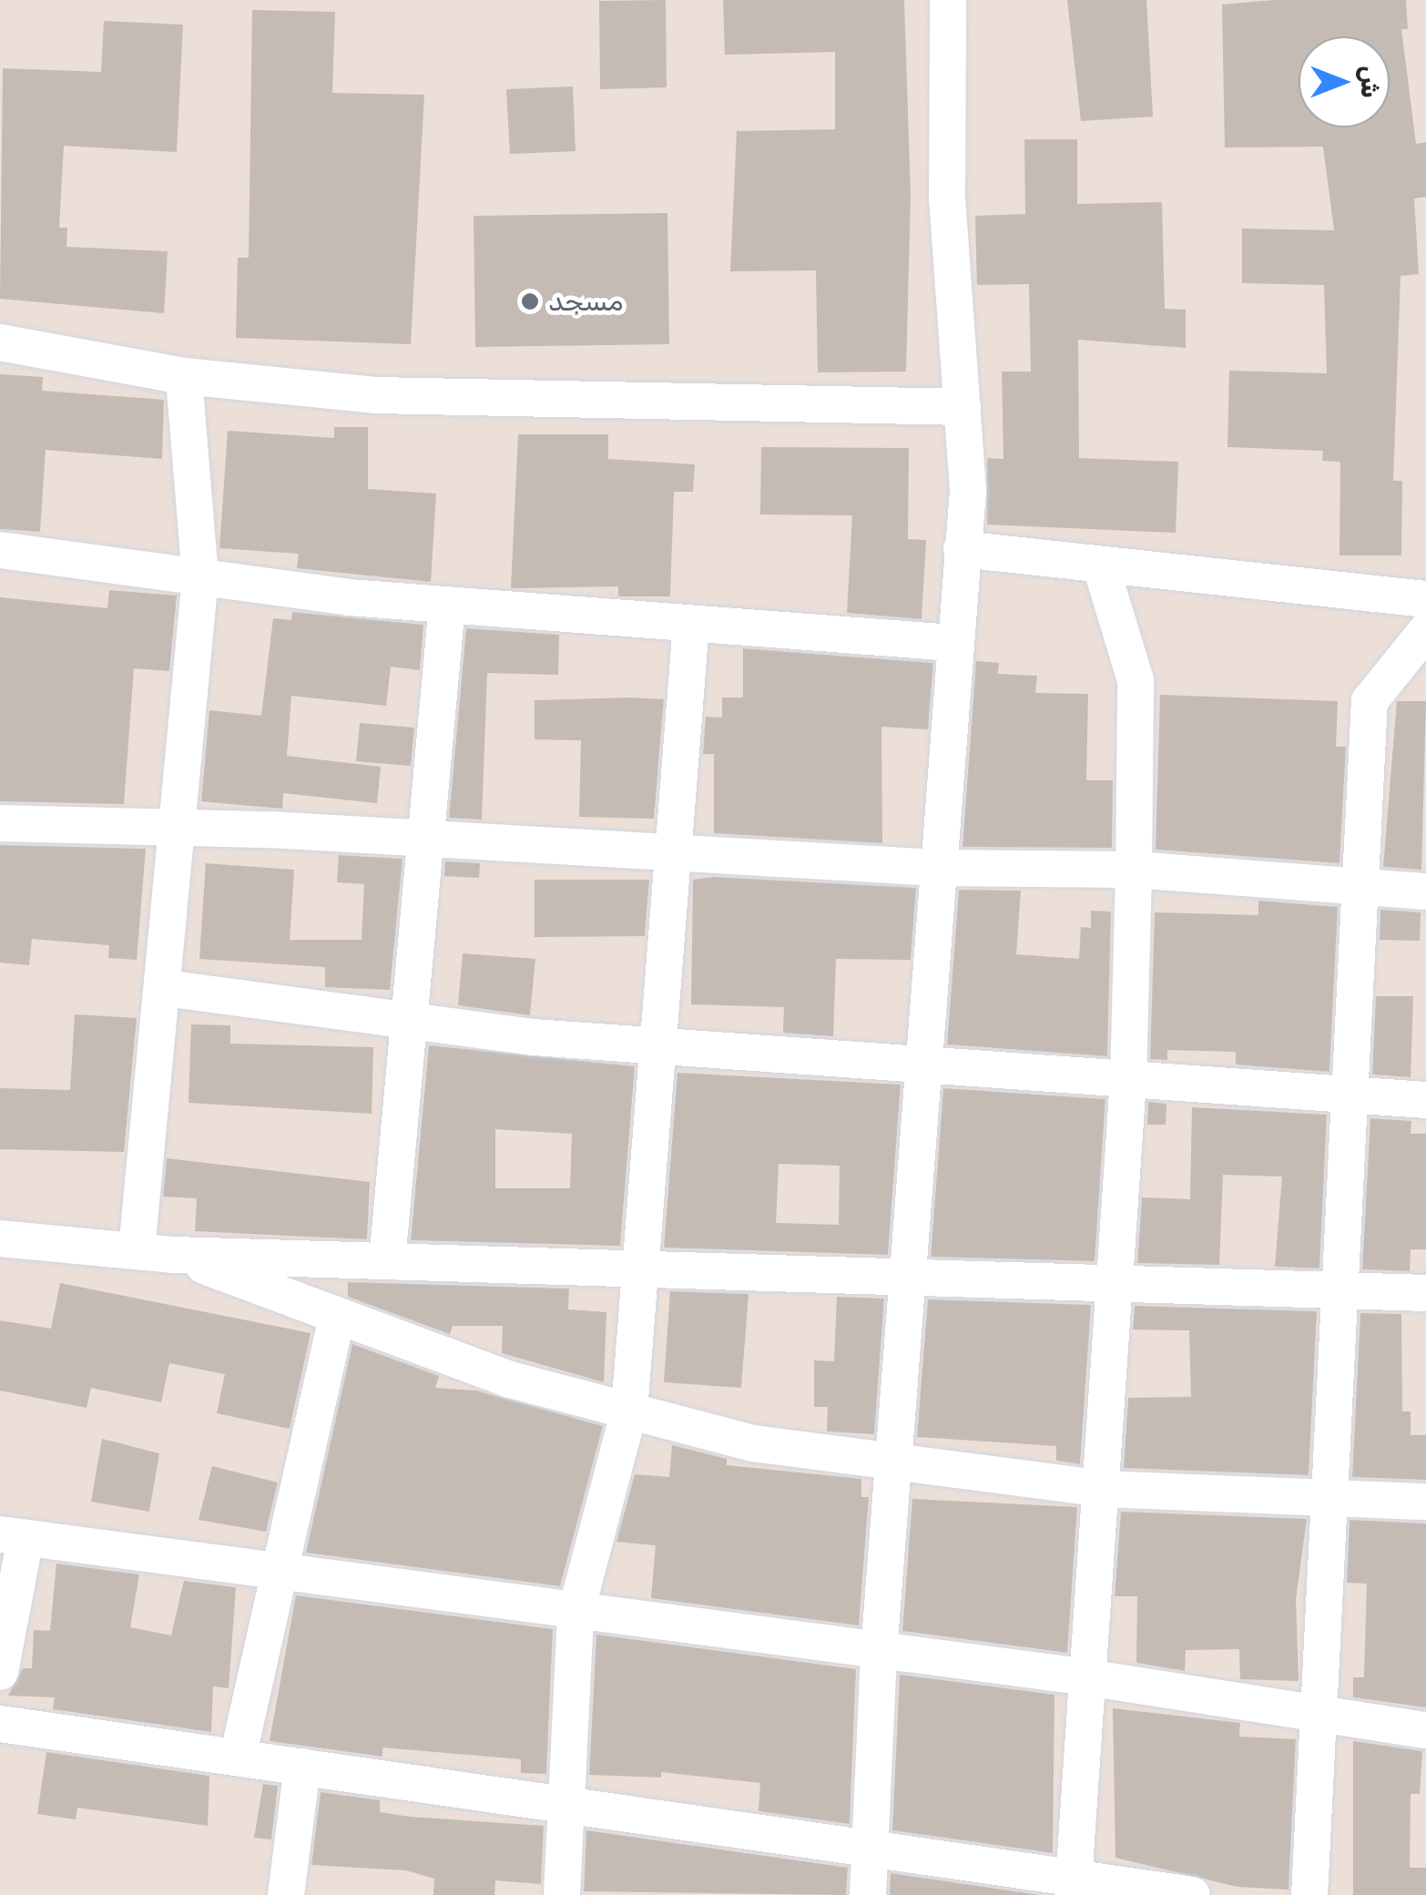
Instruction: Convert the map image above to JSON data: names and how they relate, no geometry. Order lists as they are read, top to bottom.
{
  "places": ["مسجد"],
  "north": "right"
}
